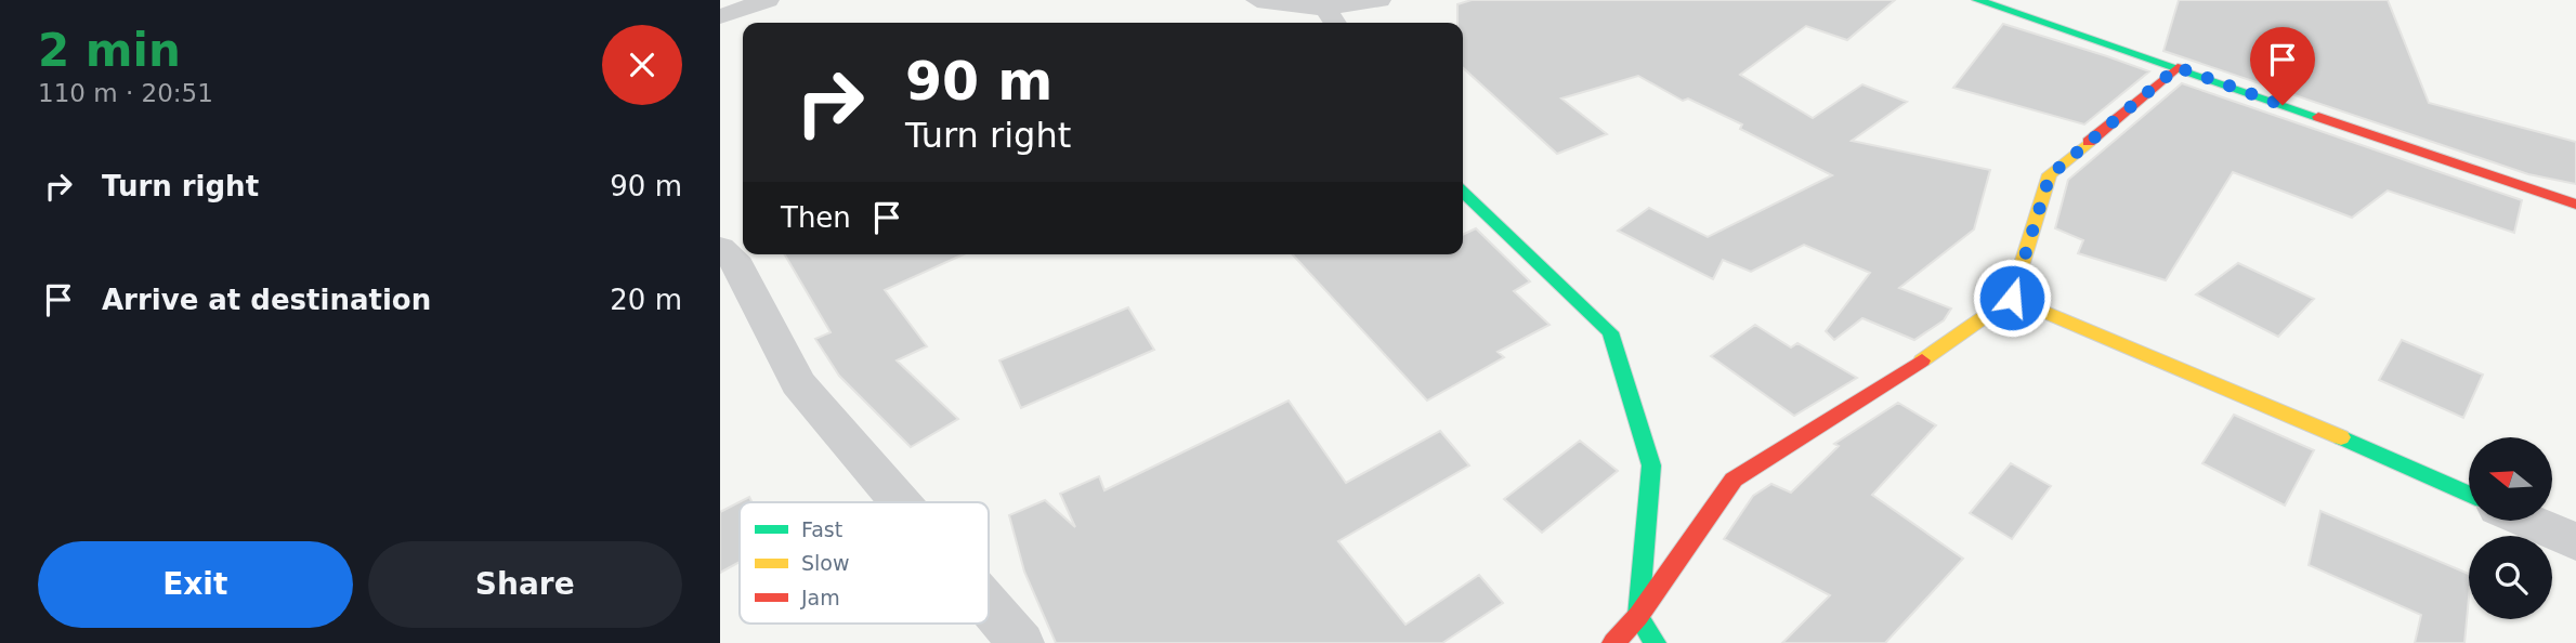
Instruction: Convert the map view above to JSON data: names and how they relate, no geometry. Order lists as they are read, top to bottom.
{
  "legend": ["Fast", "Slow", "Jam"],
  "north": "left",
  "page": {
    "heading": ["2 min", "110 m · 20:51"],
    "turn": ["90 m", "Turn right"],
    "list": [
      {
        "name": "Turn right",
        "value": "90 m"
      },
      {
        "name": "Arrive at destination",
        "value": "20 m"
      }
    ],
    "then": "Then",
    "buttons": ["Exit", "Share"]
  }
}
